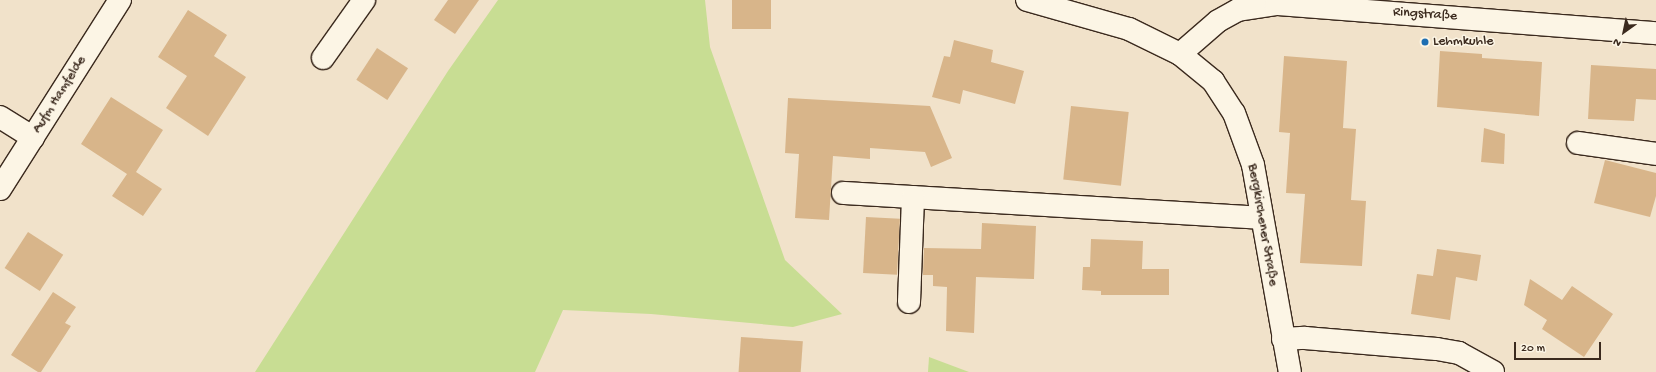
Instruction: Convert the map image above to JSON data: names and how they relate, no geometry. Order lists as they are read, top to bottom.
{
  "streets": {
    "street": ["Ringstraße", "Aufm Hamfelde", "Bergkirchener Straße"]
  },
  "crossings": [
    ["Ringstraße", "Bergkirchener Straße"]
  ],
  "places": ["Lehmkuhle"],
  "scale_bar": "20 m",
  "north": "bottom left"
}
